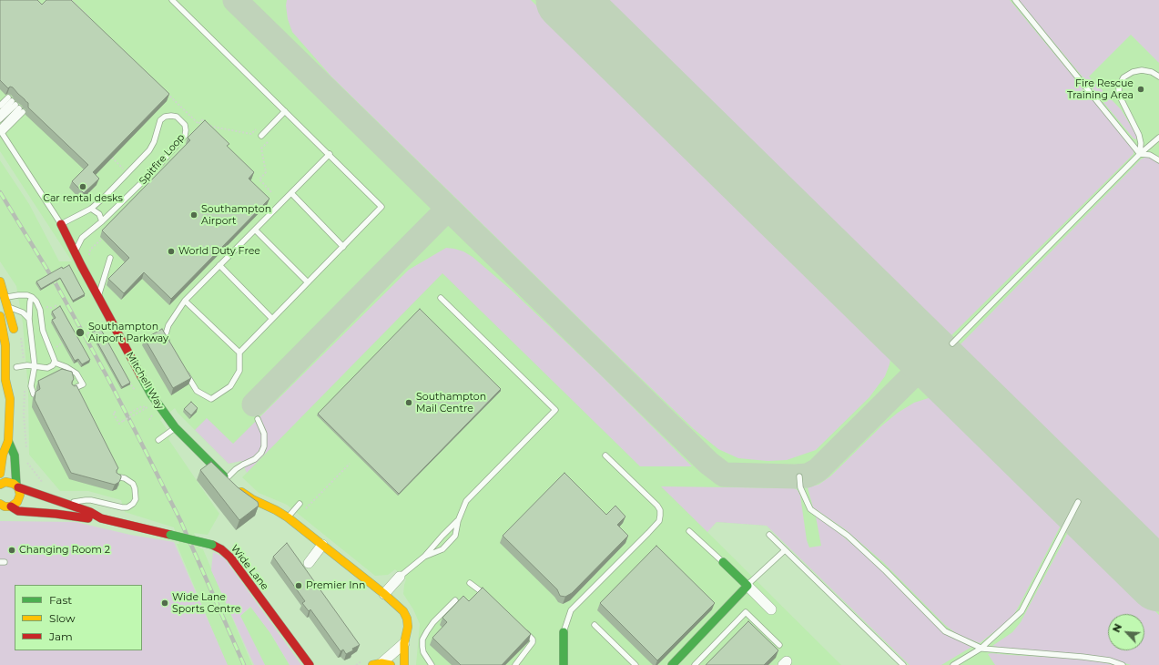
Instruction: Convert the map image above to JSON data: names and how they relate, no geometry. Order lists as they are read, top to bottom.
{
  "streets": {
    "street": ["Mitchell Way", "Wide Lane"],
    "lane": ["Spitfire Loop"]
  },
  "crossings": [
    ["Spitfire Loop", "Mitchell Way"]
  ],
  "places": [
    "Fire Rescue Training Area",
    "Car rental desks",
    "Southampton Airport",
    "World Duty Free",
    "Southampton Airport Parkway",
    "Southampton Mail Centre",
    "Changing Room 2",
    "Premier Inn",
    "Wide Lane Sports Centre"
  ],
  "legend": ["Fast", "Slow", "Jam"],
  "north": "top left"
}
